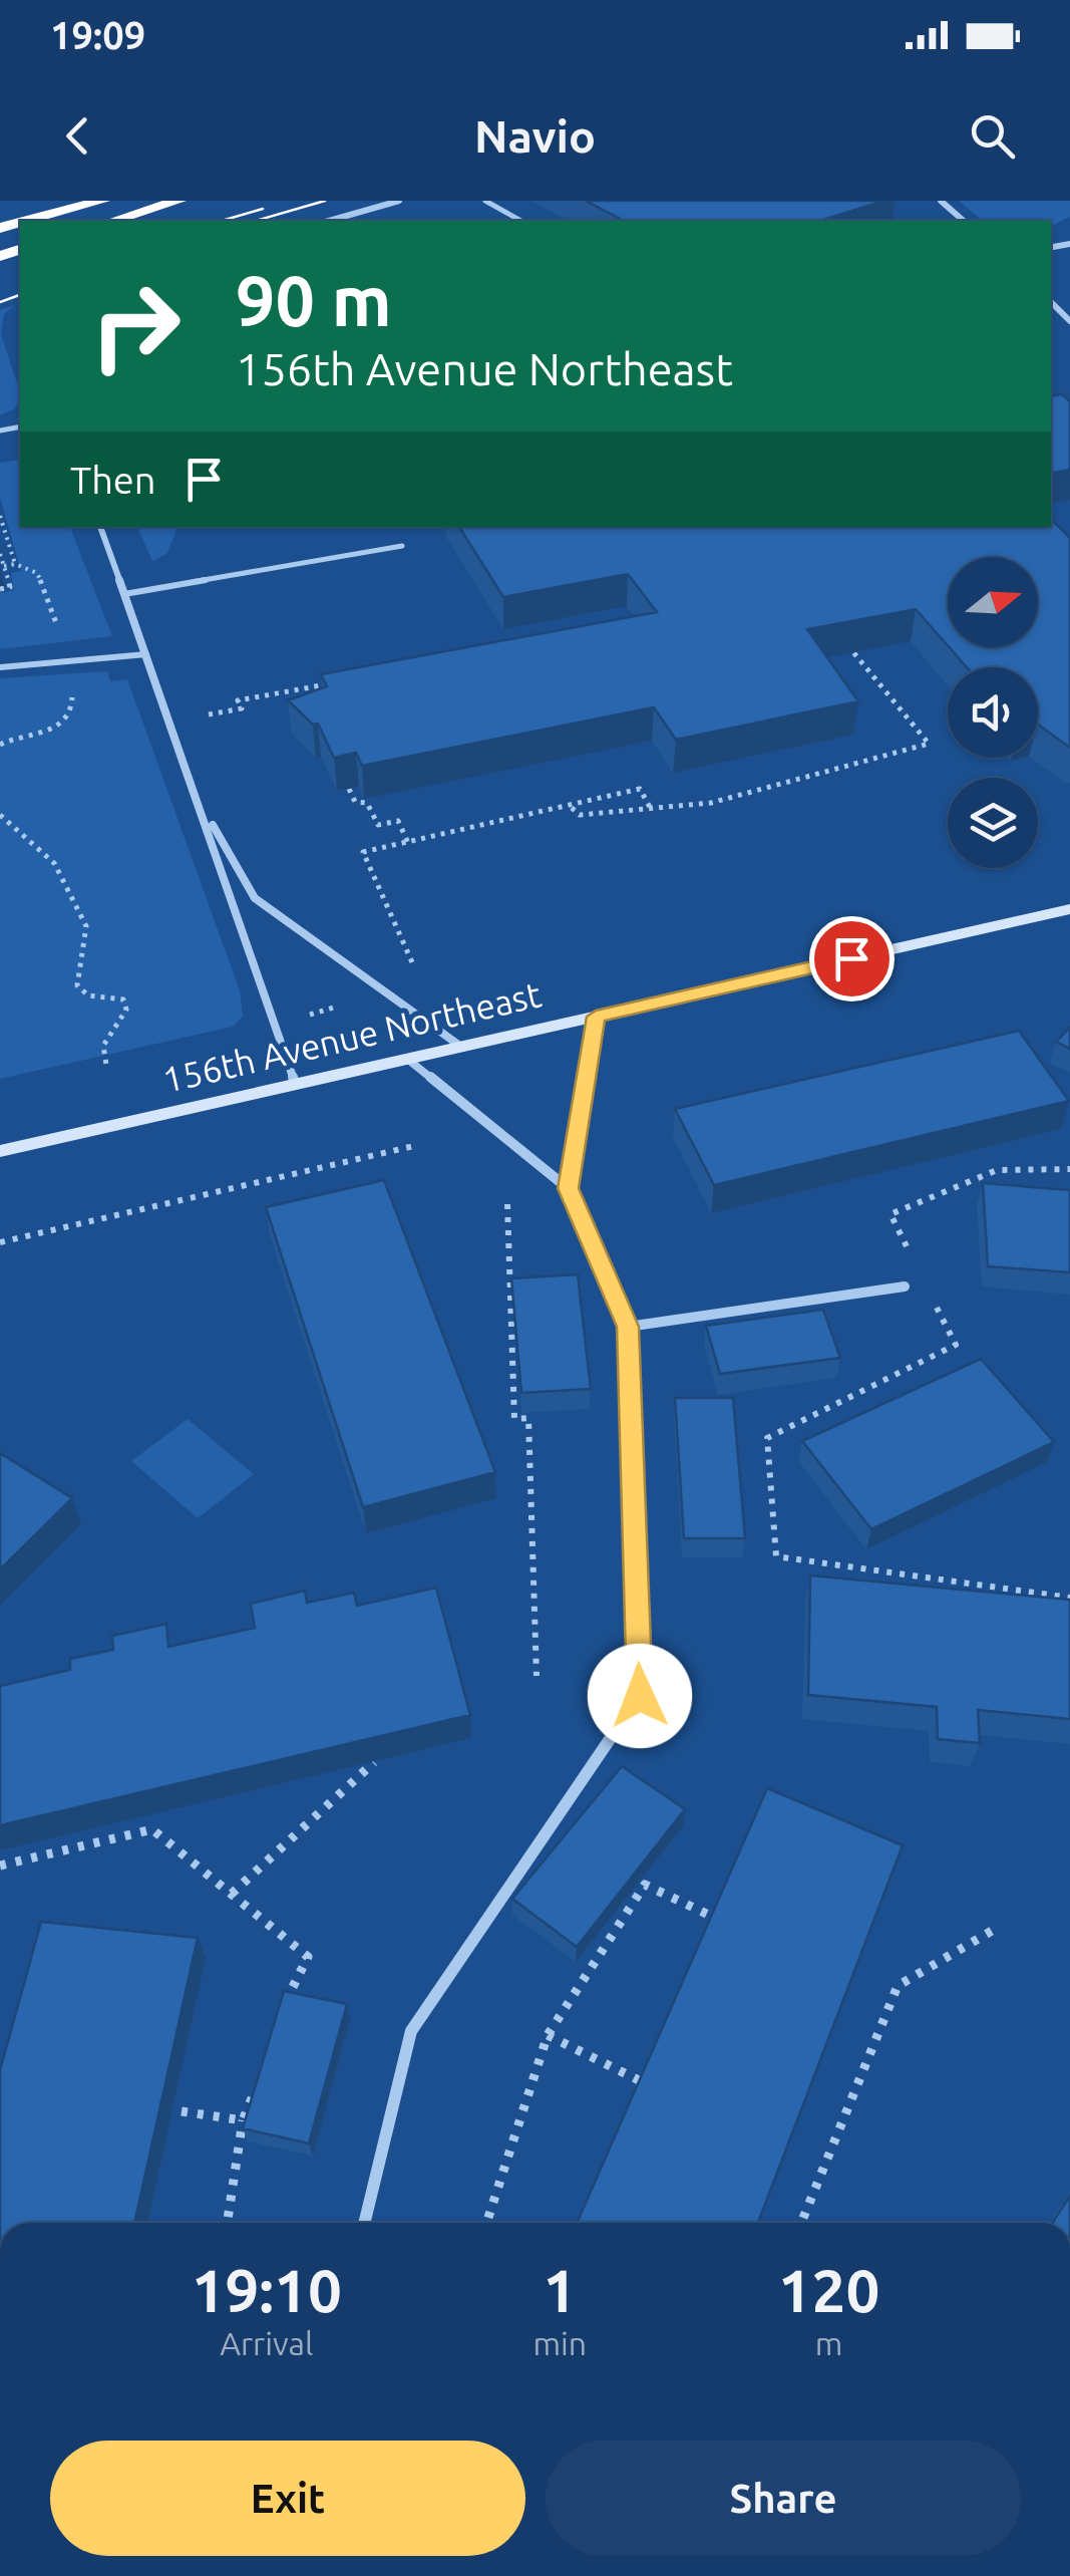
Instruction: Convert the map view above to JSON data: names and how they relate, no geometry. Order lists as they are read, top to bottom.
{
  "streets": {
    "main road": ["156th Avenue Northeast"]
  },
  "north": "right",
  "page": {
    "status": "19:09",
    "header": "Navio",
    "turn": ["90 m", "156th Avenue Northeast"],
    "then": "Then",
    "eta": [
      "19:10",
      "Arrival",
      "1",
      "min",
      "120",
      "m"
    ],
    "buttons": ["Exit", "Share"]
  }
}
